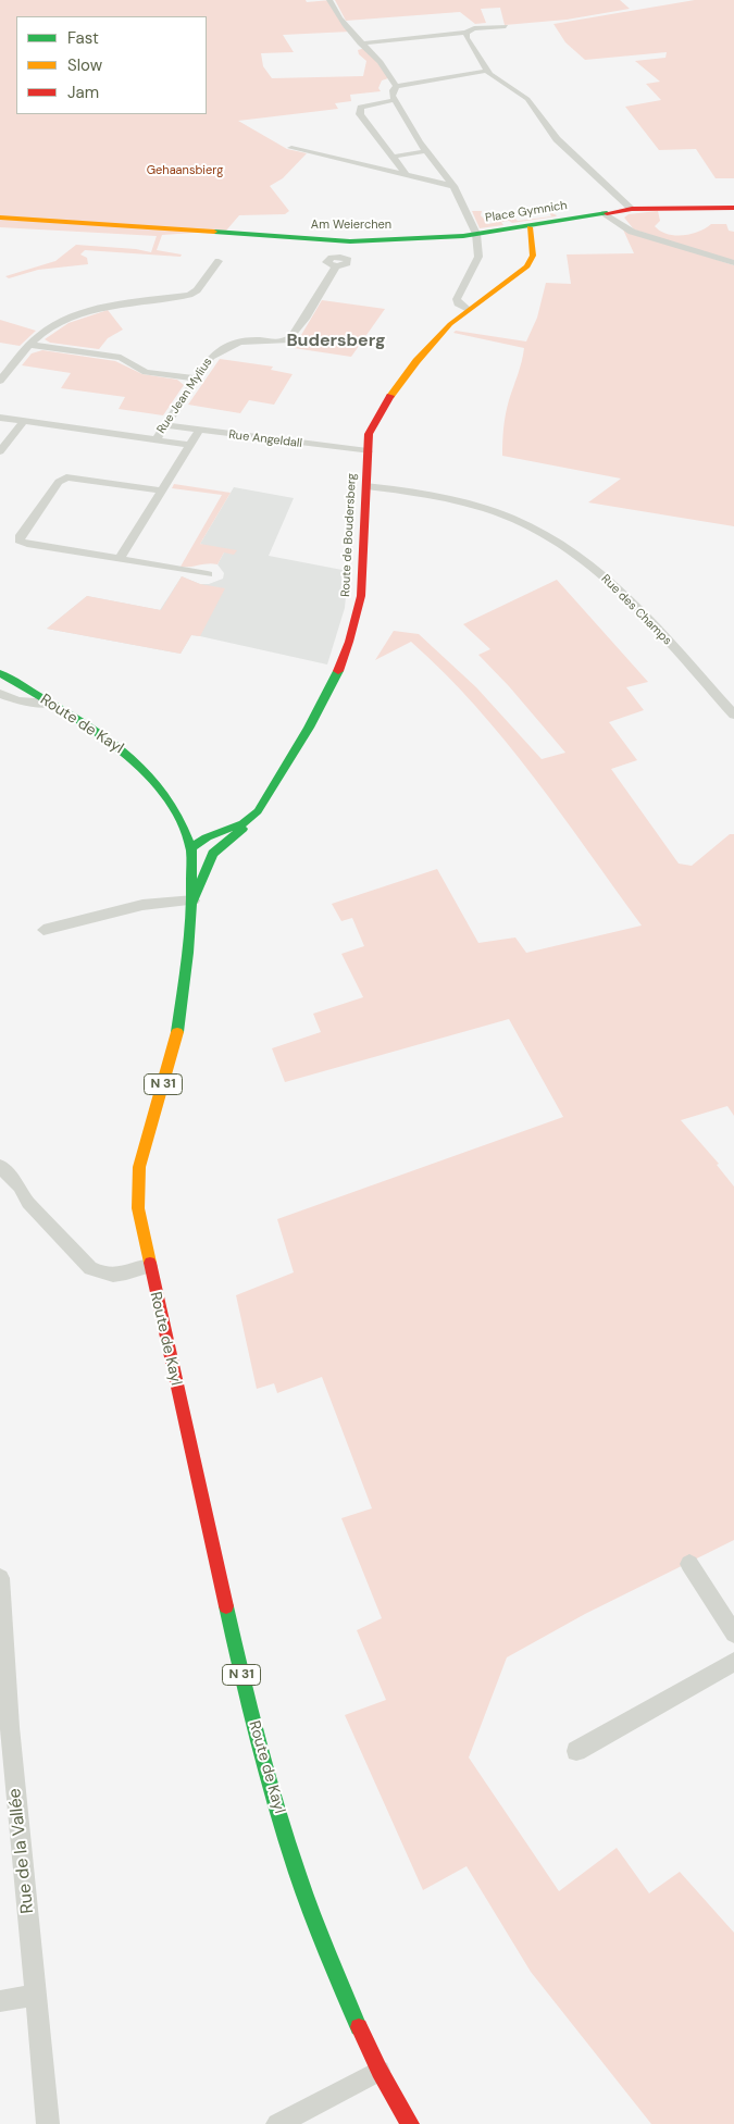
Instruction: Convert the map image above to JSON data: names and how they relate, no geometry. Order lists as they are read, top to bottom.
{
  "streets": {
    "main road": [
      "Place Gymnich",
      "Am Weierchen",
      "Route de Boudersberg",
      "Route de Kayl",
      "N 31"
    ],
    "street": [
      "Rue Jean Mylius",
      "Rue Angeldall",
      "Rue des Champs",
      "Rue de la Vallée"
    ]
  },
  "crossings": [
    ["Place Gymnich", "Am Weierchen"],
    ["Place Gymnich", "Route de Boudersberg"],
    ["Am Weierchen", "Rue Jean Mylius"],
    ["Rue Jean Mylius", "Rue Angeldall"],
    ["Rue Angeldall", "Route de Boudersberg"],
    ["Route de Boudersberg", "Rue des Champs"],
    ["Route de Boudersberg", "Route de Kayl"]
  ],
  "districts": ["Budersberg"],
  "parks": ["Gehaansbierg"],
  "legend": ["Fast", "Slow", "Jam"]
}
